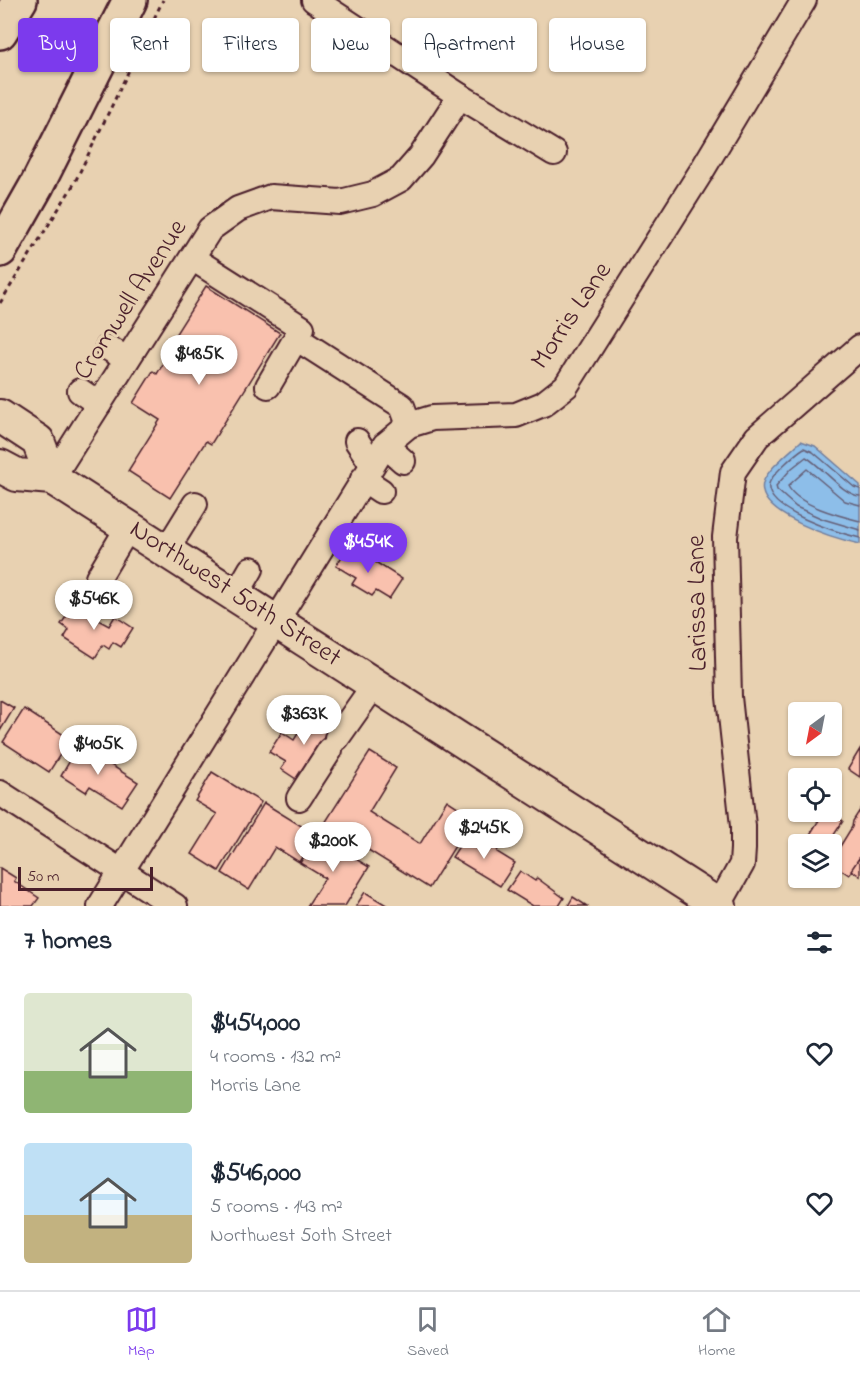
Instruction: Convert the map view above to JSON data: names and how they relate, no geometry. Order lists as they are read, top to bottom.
{
  "streets": {
    "main road": ["Northwest 50th Street"],
    "street": ["Cromwell Avenue", "Morris Lane", "Larissa Lane"]
  },
  "crossings": [
    ["Cromwell Avenue", "Northwest 50th Street"],
    ["Morris Lane", "Northwest 50th Street"],
    ["Northwest 50th Street", "Larissa Lane"]
  ],
  "scale_bar": "50 m",
  "north": "bottom left",
  "page": {
    "chip": [
      "Buy",
      "Rent",
      "Filters",
      "New",
      "Apartment",
      "House"
    ],
    "price": [
      "$485K",
      "$454K",
      "$546K",
      "$363K",
      "$405K",
      "$245K",
      "$200K"
    ],
    "scale": "50 m",
    "heading": "7 homes",
    "list": [
      {
        "name": "$454,000",
        "note": "4 rooms · 132 m² · Morris Lane"
      },
      {
        "name": "$546,000",
        "note": "5 rooms · 143 m² · Northwest 50th Street"
      }
    ],
    "tabs": ["Map", "Saved", "Home"]
  }
}
